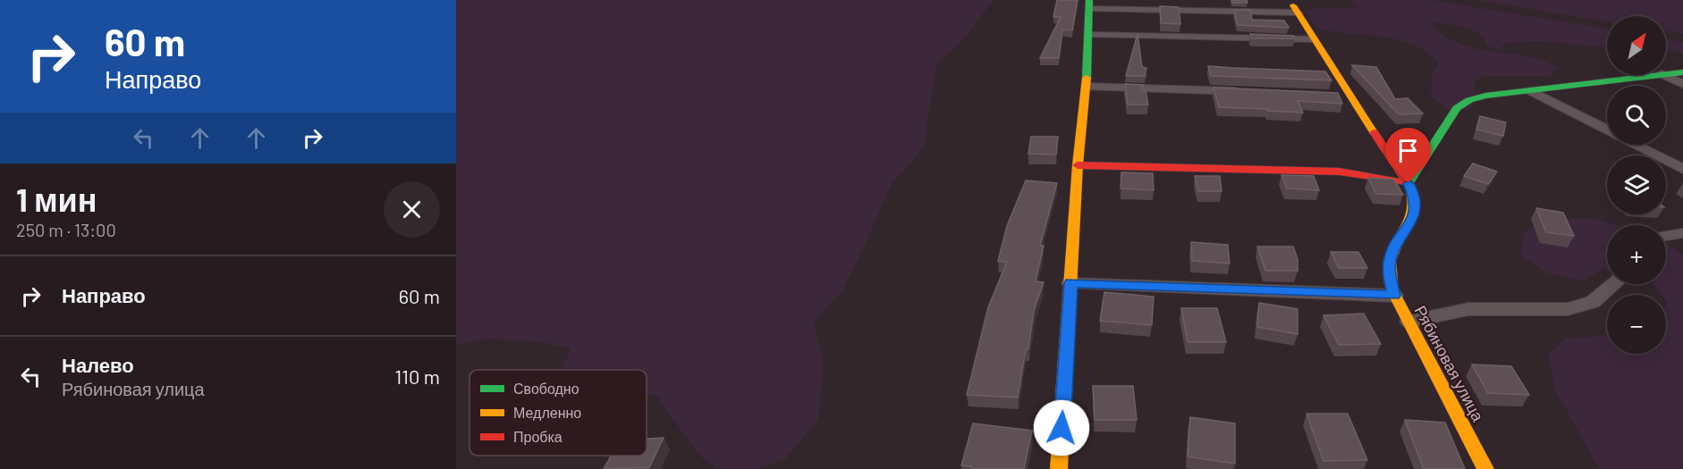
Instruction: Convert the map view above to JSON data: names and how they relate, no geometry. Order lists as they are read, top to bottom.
{
  "streets": {
    "street": ["Рябиновая улица"]
  },
  "legend": ["Свободно", "Медленно", "Пробка"],
  "north": "top right",
  "page": {
    "turn": ["60 m", "Направо"],
    "map_buttons": ["+", "−"],
    "heading": ["1 мин", "250 m · 13:00"],
    "list": [
      {
        "name": "Направо",
        "value": "60 m"
      },
      {
        "name": "Налево",
        "note": "Рябиновая улица",
        "value": "110 m"
      }
    ]
  }
}
